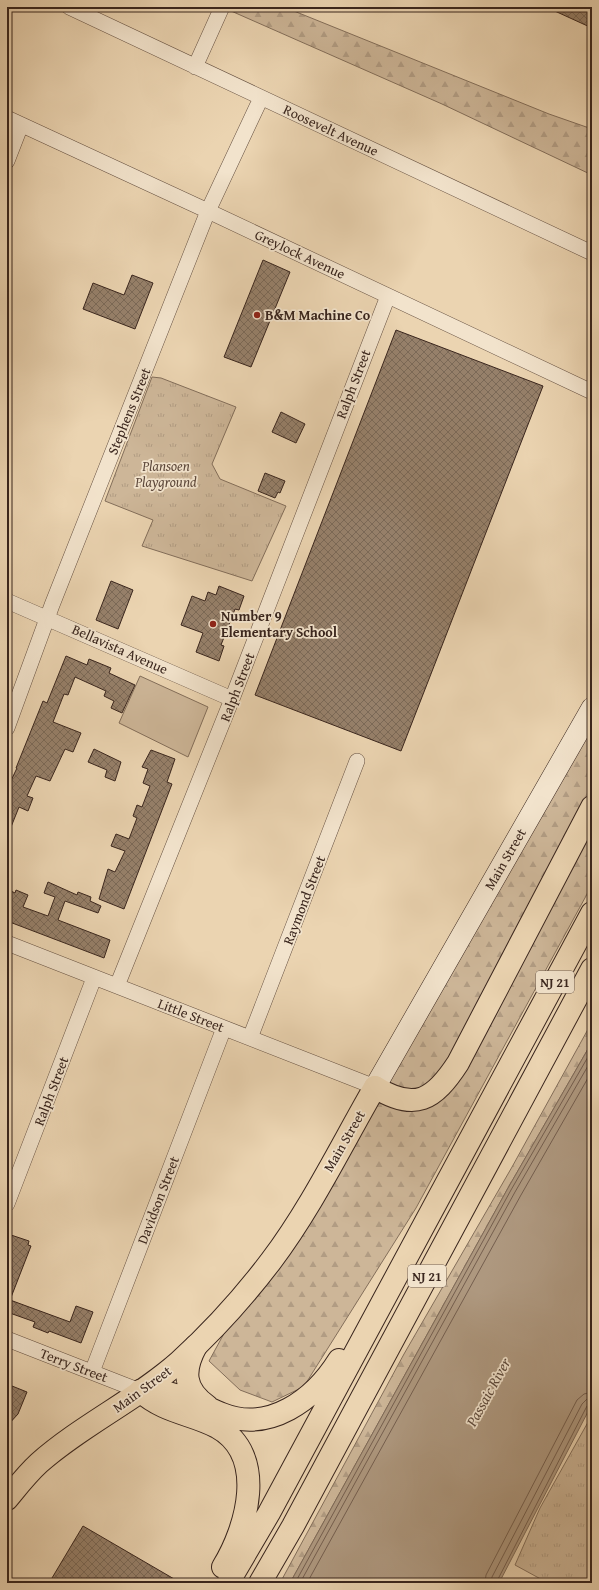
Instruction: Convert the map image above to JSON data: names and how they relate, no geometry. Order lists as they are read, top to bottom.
{
  "streets": {
    "main road": ["Main Street", "NJ 21"],
    "street": [
      "Roosevelt Avenue",
      "Greylock Avenue",
      "Ralph Street",
      "Stephens Street",
      "Bellavista Avenue",
      "Raymond Street",
      "Little Street",
      "Davidson Street",
      "Terry Street"
    ]
  },
  "crossings": [
    ["Roosevelt Avenue", "Stephens Street"],
    ["Greylock Avenue", "Ralph Street"],
    ["Greylock Avenue", "Stephens Street"],
    ["Ralph Street", "Bellavista Avenue"],
    ["Ralph Street", "Little Street"],
    ["Stephens Street", "Bellavista Avenue"],
    ["Main Street", "Little Street"],
    ["Main Street", "Terry Street"],
    ["Raymond Street", "Little Street"],
    ["Little Street", "Davidson Street"],
    ["Davidson Street", "Terry Street"]
  ],
  "water": ["Passaic River"],
  "parks": ["Plansoen Playground"],
  "places": ["B&M Machine Co", "Number 9 Elementary School"]
}
